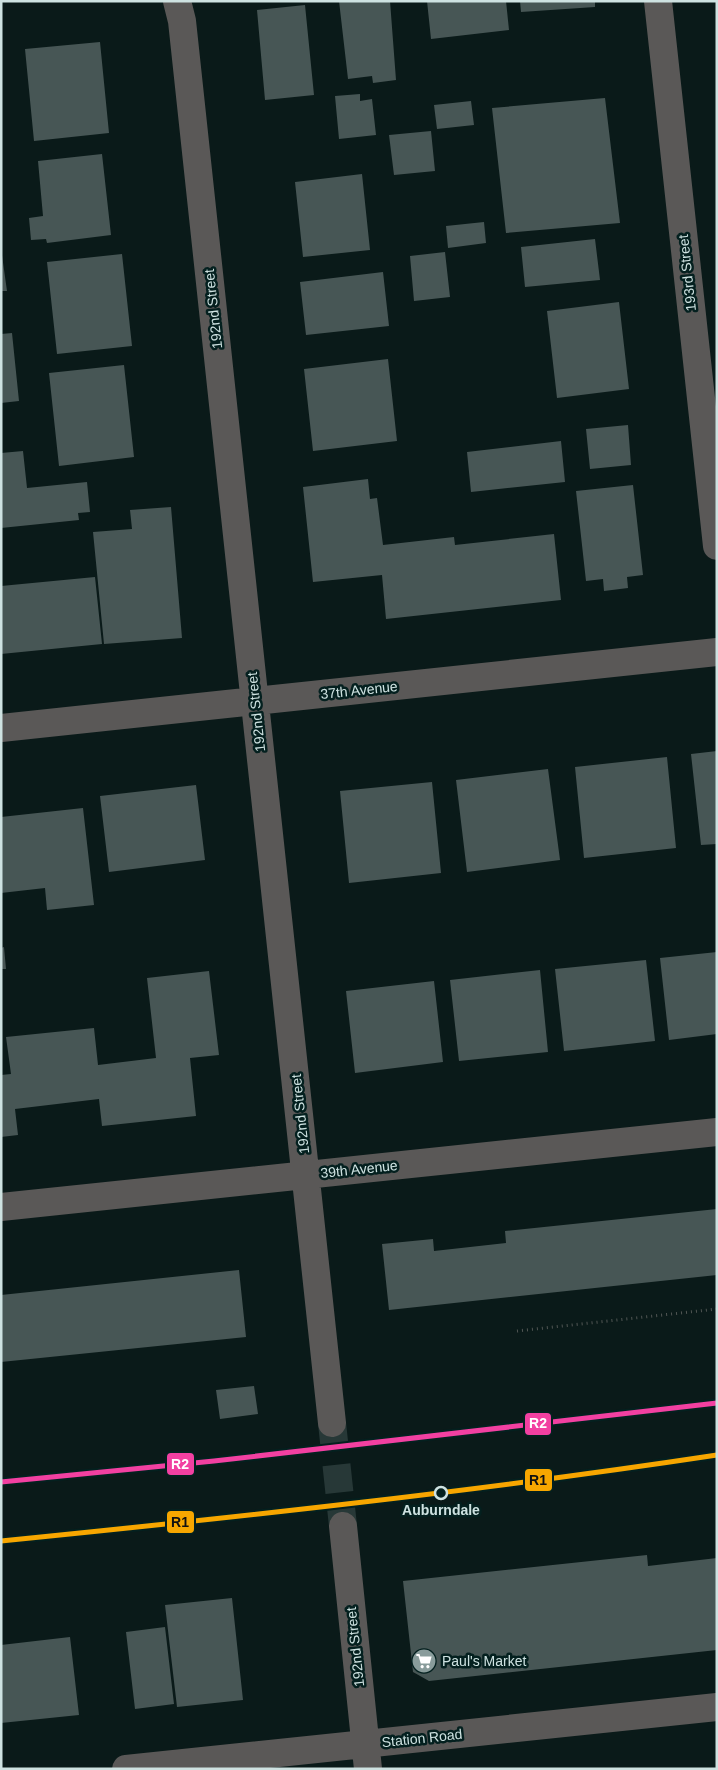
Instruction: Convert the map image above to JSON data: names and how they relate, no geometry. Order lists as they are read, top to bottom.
{
  "streets": {
    "street": [
      "193rd Street",
      "192nd Street",
      "37th Avenue",
      "39th Avenue",
      "Station Road"
    ]
  },
  "crossings": [
    ["192nd Street", "37th Avenue"],
    ["192nd Street", "39th Avenue"],
    ["192nd Street", "Station Road"]
  ],
  "places": {
    "other": ["Auburndale"],
    "supermarket": ["Paul's Market"]
  },
  "lines": ["transit line R2", "transit line R1"]
}
